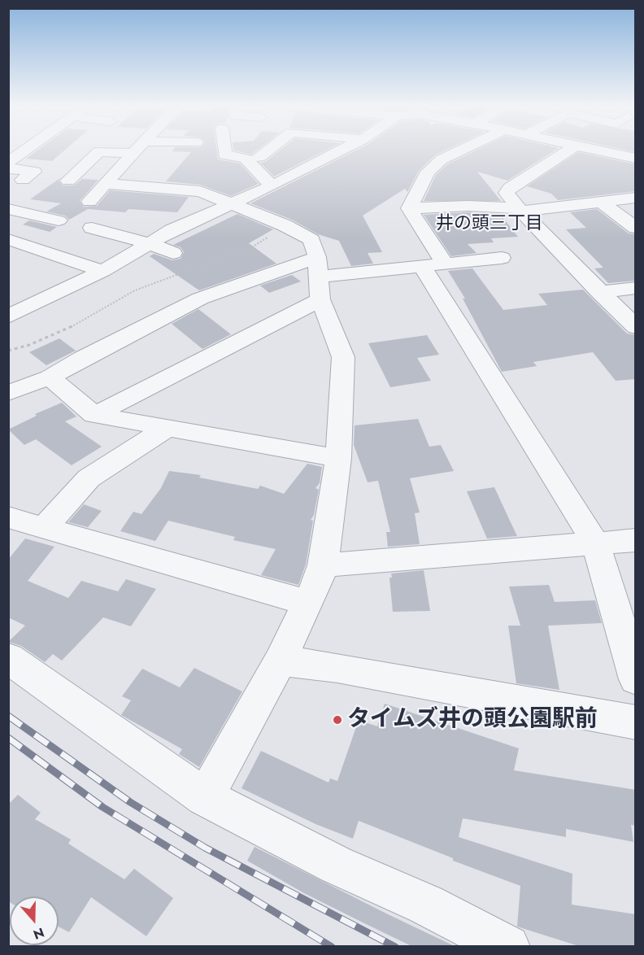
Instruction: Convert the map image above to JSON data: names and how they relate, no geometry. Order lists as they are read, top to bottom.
{
  "districts": ["井の頭三丁目"],
  "places": ["タイムズ井の頭公園駅前"],
  "north": "bottom"
}
